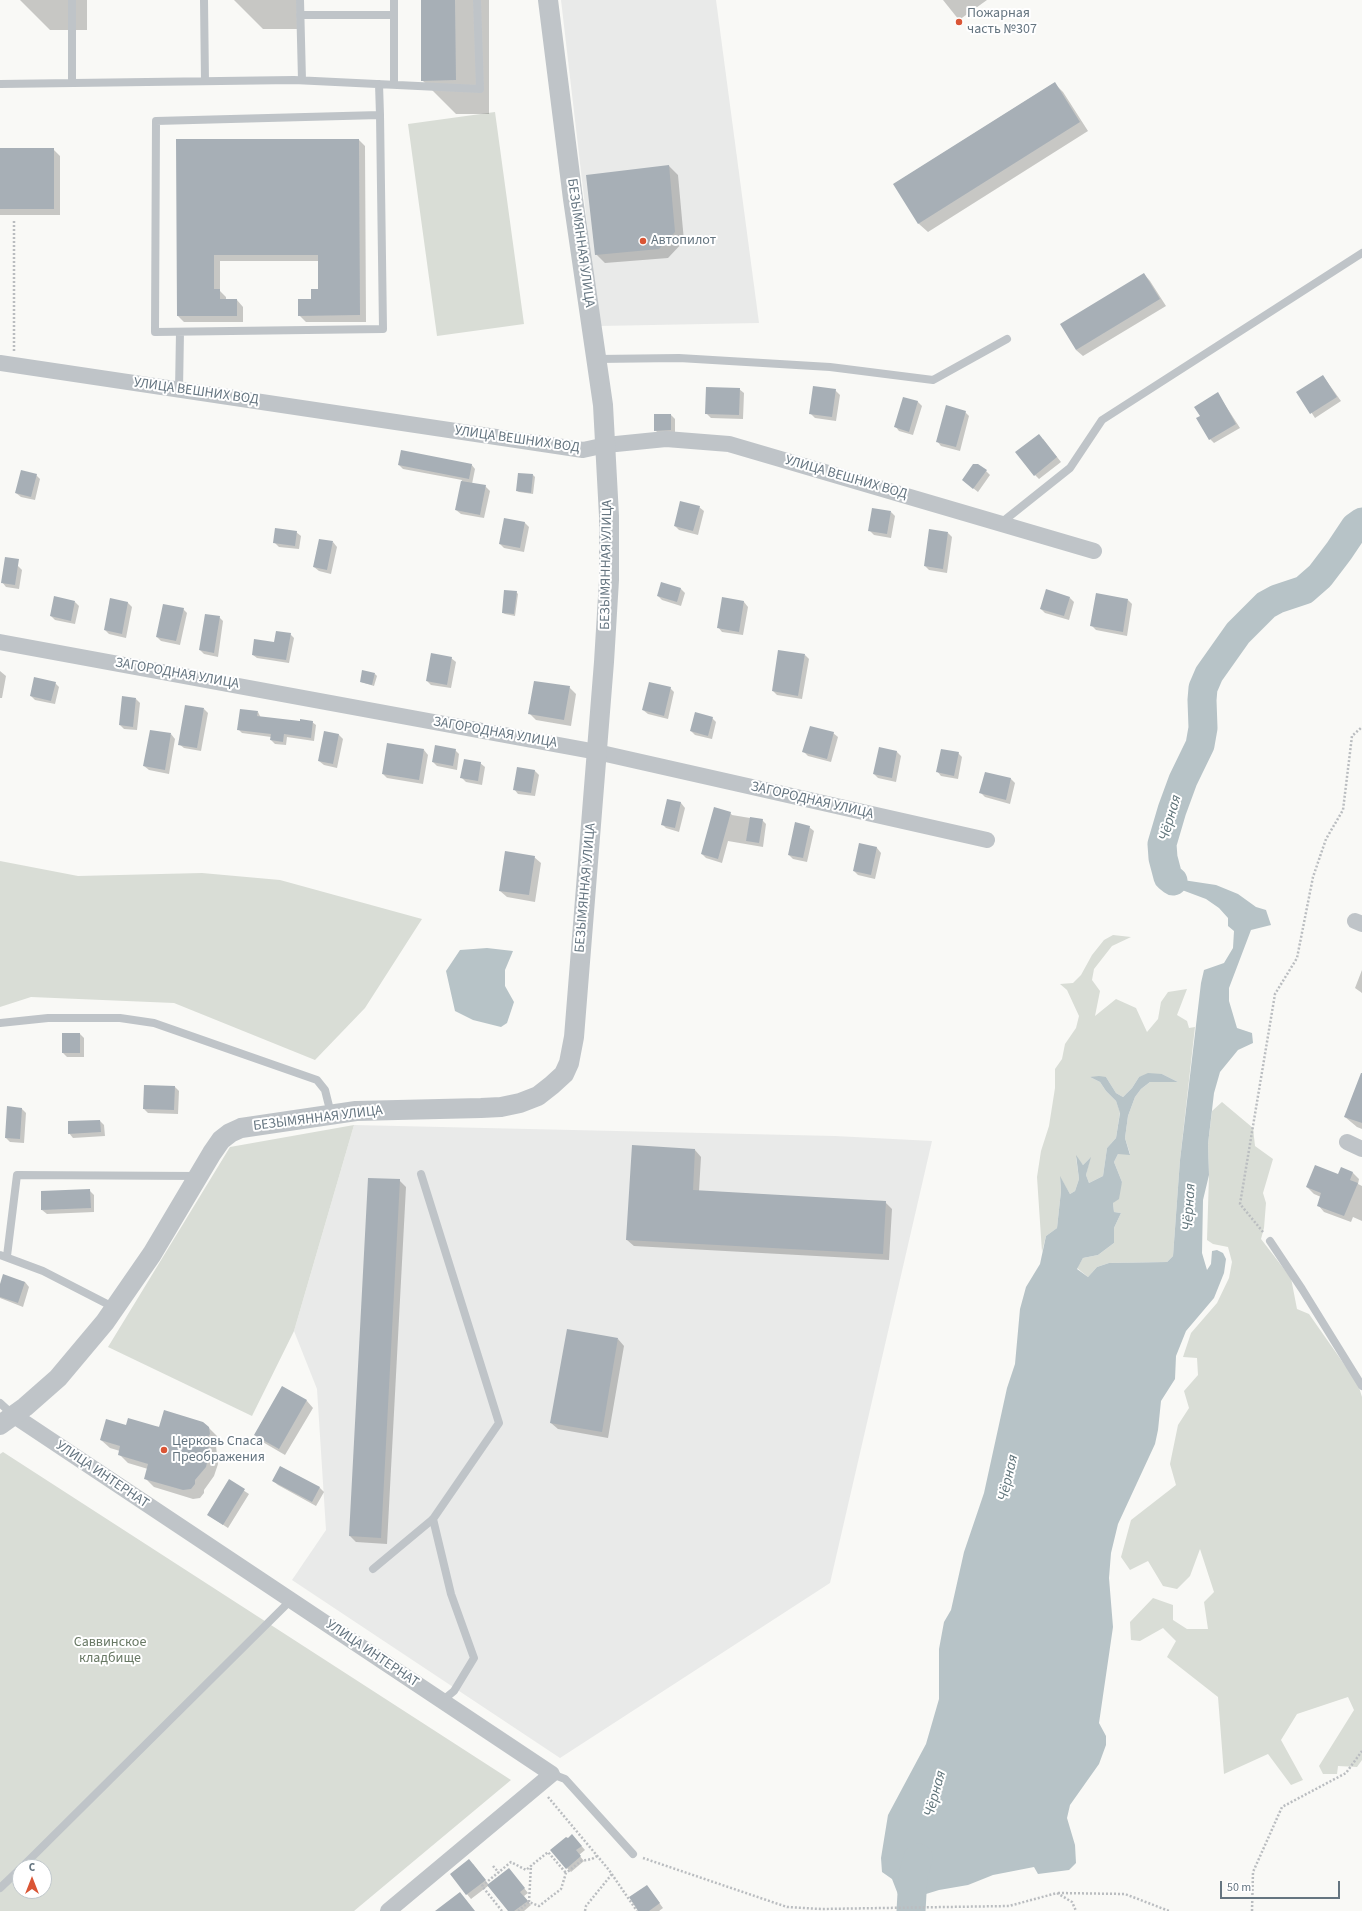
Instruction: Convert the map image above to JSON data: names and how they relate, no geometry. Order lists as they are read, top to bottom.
{
  "streets": {
    "street": [
      "БЕЗЫМЯННАЯ УЛИЦА",
      "УЛИЦА ВЕШНИХ ВОД",
      "ЗАГОРОДНАЯ УЛИЦА",
      "УЛИЦА ИНТЕРНАТ"
    ]
  },
  "crossings": [
    ["БЕЗЫМЯННАЯ УЛИЦА", "УЛИЦА ВЕШНИХ ВОД"],
    ["БЕЗЫМЯННАЯ УЛИЦА", "ЗАГОРОДНАЯ УЛИЦА"],
    ["БЕЗЫМЯННАЯ УЛИЦА", "УЛИЦА ИНТЕРНАТ"]
  ],
  "water": ["Чёрная"],
  "parks": ["Саввинское кладбище"],
  "places": ["Пожарная часть №307", "Автопилот", "Церковь Спаса Преображения"],
  "scale_bar": "50 m",
  "north": "top"
}
